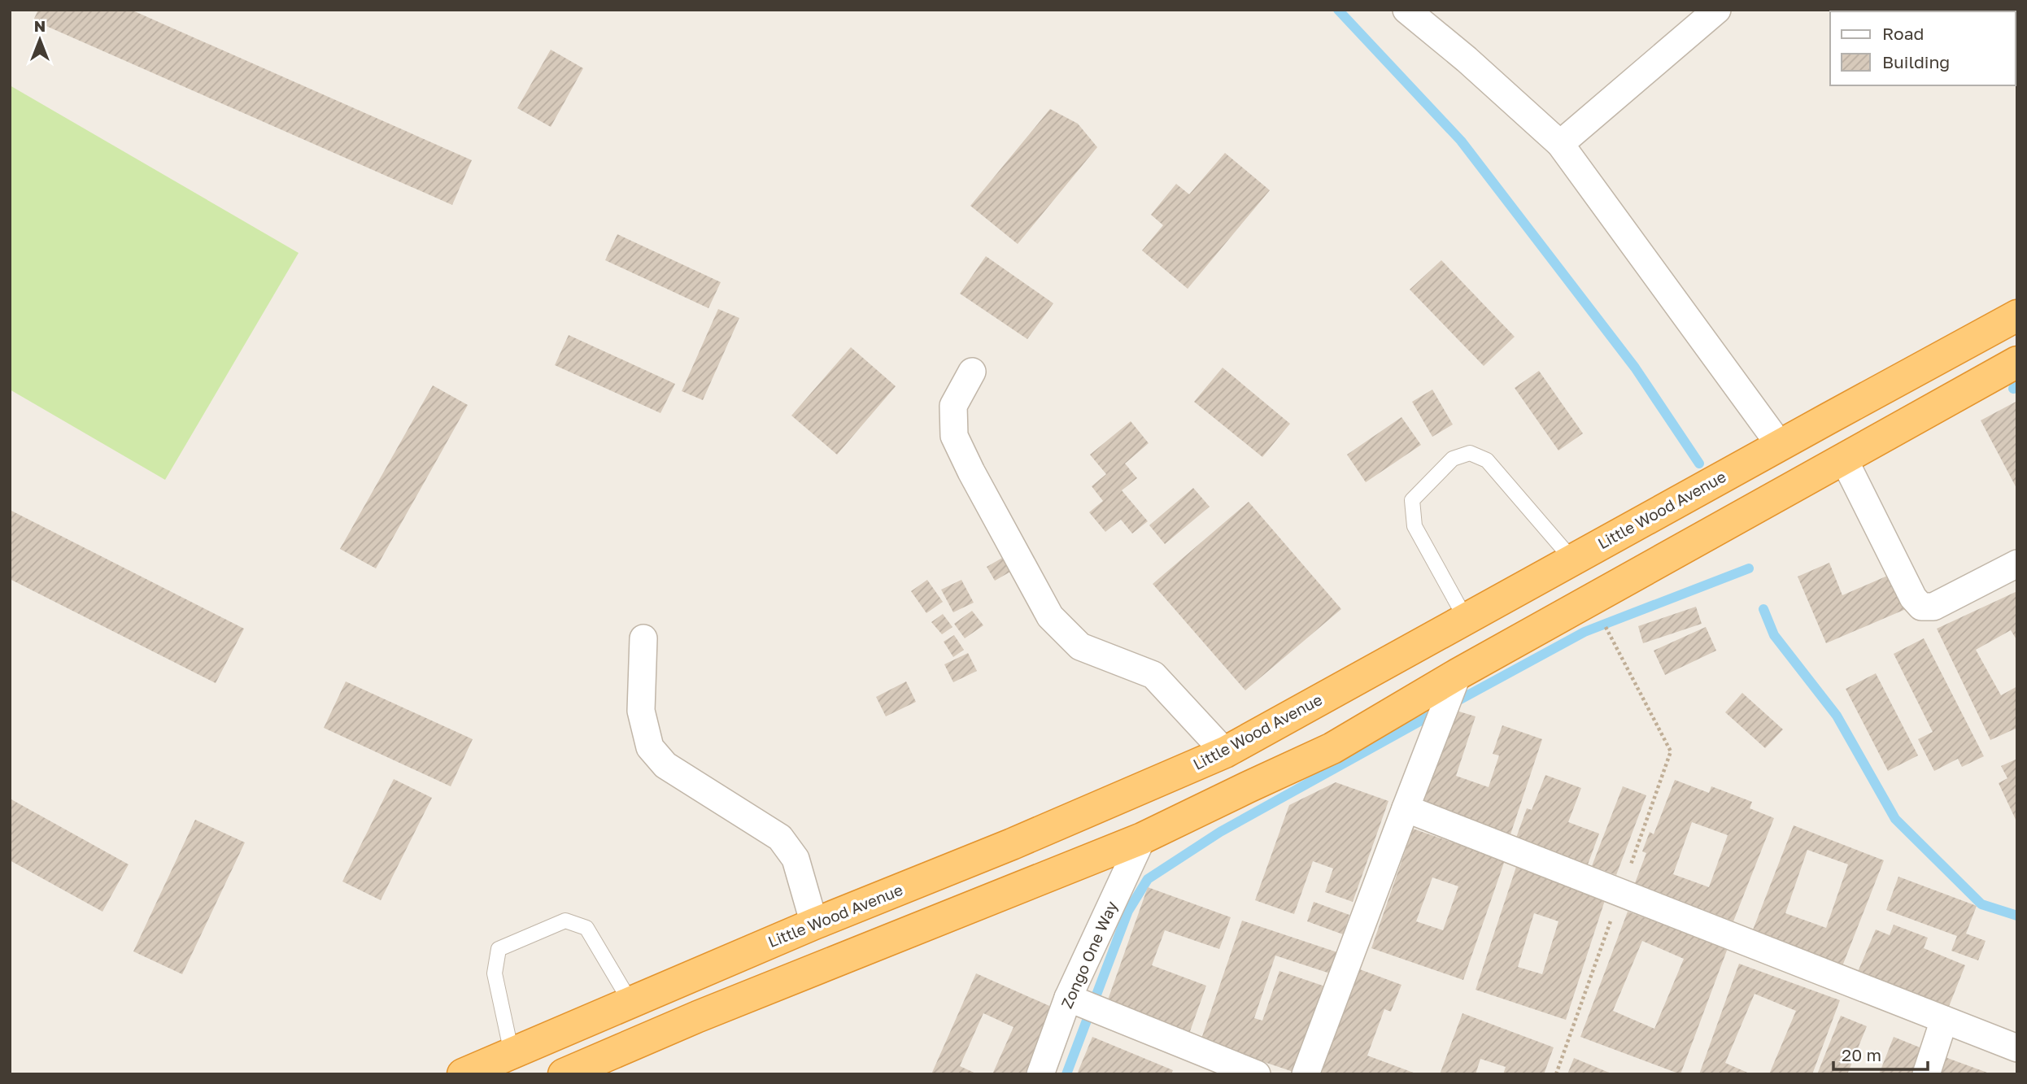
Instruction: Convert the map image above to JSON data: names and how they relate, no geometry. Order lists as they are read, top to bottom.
{
  "streets": {
    "highway": ["Little Wood Avenue"],
    "street": ["Zongo One Way"]
  },
  "legend": ["Road", "Building"],
  "scale_bar": "20 m",
  "north": "top"
}
